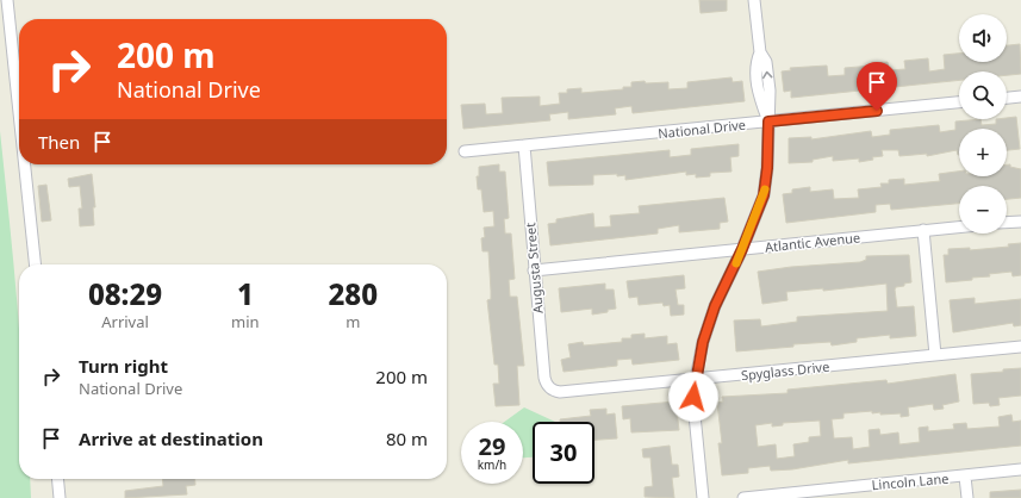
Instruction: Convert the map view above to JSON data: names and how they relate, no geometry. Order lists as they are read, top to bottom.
{
  "streets": {
    "street": [
      "National Drive",
      "Atlantic Avenue",
      "Augusta Street",
      "Spyglass Drive",
      "Lincoln Lane"
    ]
  },
  "crossings": [
    ["National Drive", "Augusta Street"],
    ["Atlantic Avenue", "Augusta Street"],
    ["Augusta Street", "Spyglass Drive"]
  ],
  "page": {
    "map_buttons": ["+", "−"],
    "turn": ["200 m", "National Drive"],
    "then": "Then",
    "eta": [
      "08:29",
      "Arrival",
      "1",
      "min",
      "280",
      "m"
    ],
    "list": [
      {
        "name": "Turn right",
        "note": "National Drive",
        "value": "200 m"
      },
      {
        "name": "Arrive at destination",
        "value": "80 m"
      }
    ],
    "speed": "29 km/h",
    "limit": "30"
  }
}
